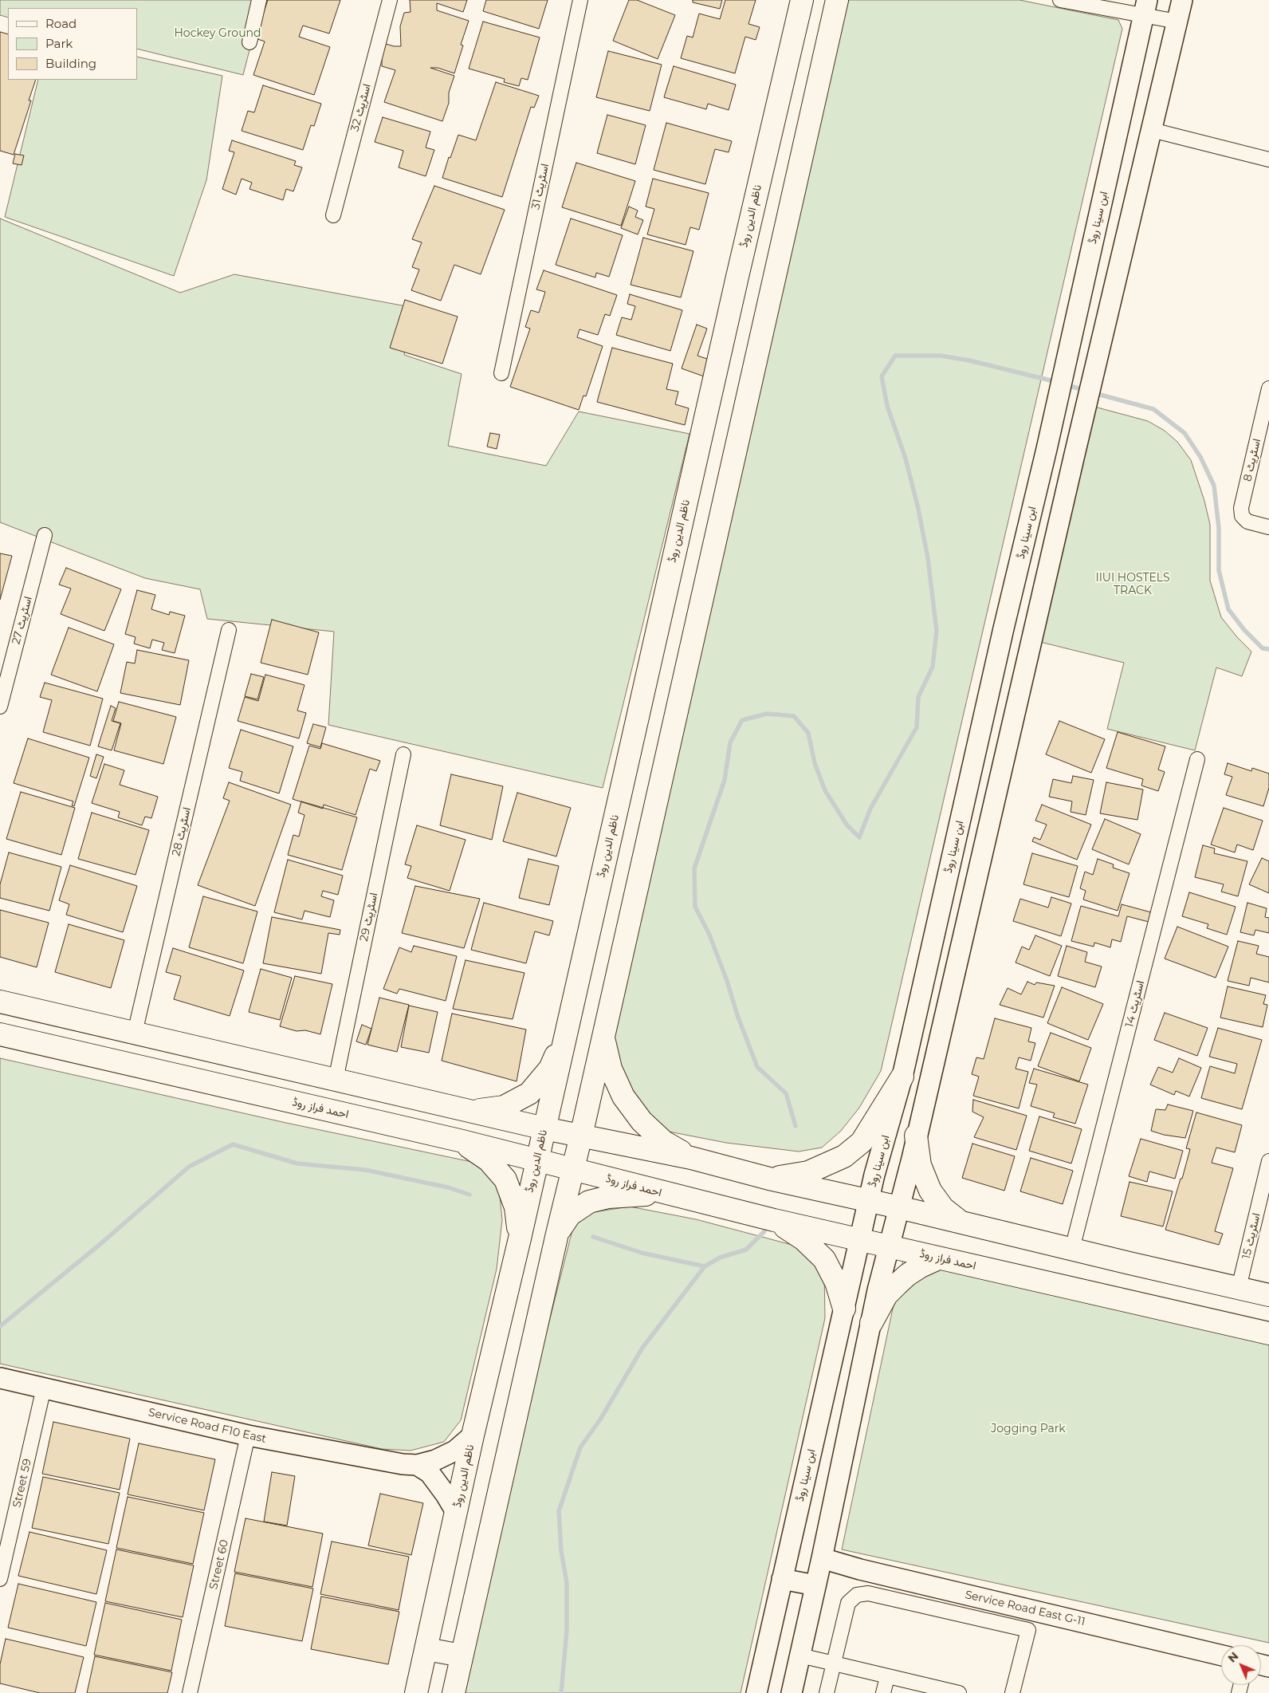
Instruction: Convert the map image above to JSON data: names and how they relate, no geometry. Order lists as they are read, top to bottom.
{
  "streets": {
    "main road": [
      "ناظم الدین روڈ",
      "ابن سینا روڈ",
      "احمد فراز روڈ",
      "Service Road F10 East",
      "Service Road East G-11"
    ],
    "street": [
      "اسٹریٹ 32",
      "اسٹریٹ 31",
      "اسٹریٹ 8",
      "اسٹریٹ 27",
      "اسٹریٹ 28",
      "اسٹریٹ 29",
      "اسٹریٹ 14",
      "اسٹریٹ 15",
      "Street 59",
      "Street 60"
    ]
  },
  "crossings": [
    ["ناظم الدین روڈ", "احمد فراز روڈ"],
    ["ناظم الدین روڈ", "Service Road F10 East"],
    ["ابن سینا روڈ", "احمد فراز روڈ"],
    ["Service Road F10 East", "Street 59"],
    ["Service Road F10 East", "Street 60"]
  ],
  "parks": ["Hockey Ground", "IIUI HOSTELS TRACK", "Jogging Park"],
  "legend": ["Road", "Park", "Building"],
  "north": "top left"
}
